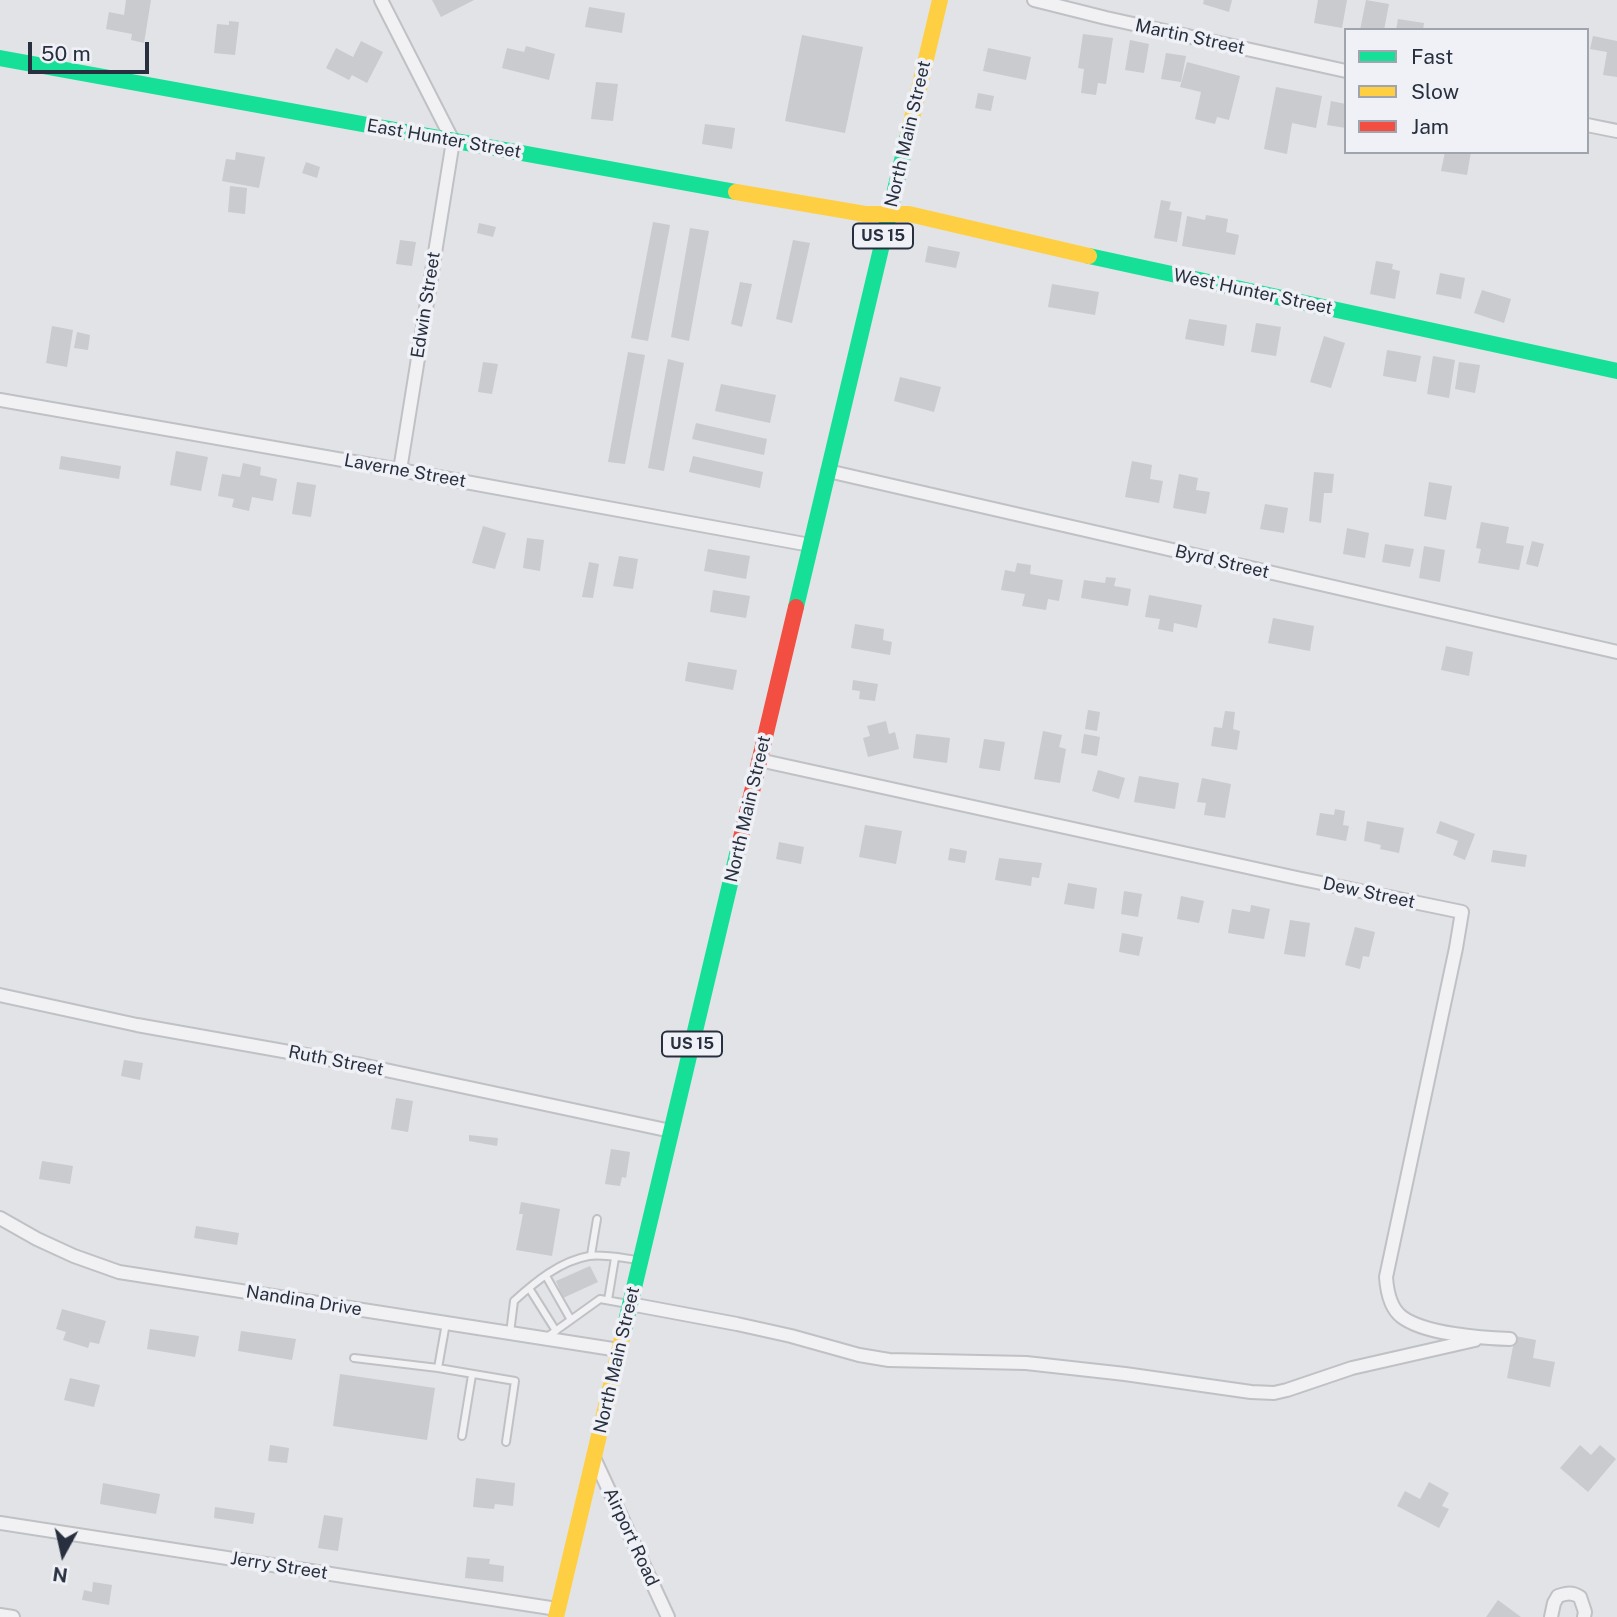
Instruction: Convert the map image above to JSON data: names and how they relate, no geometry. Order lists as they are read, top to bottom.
{
  "streets": {
    "main road": [
      "North Main Street",
      "East Hunter Street",
      "US 15",
      "West Hunter Street"
    ],
    "street": [
      "Martin Street",
      "Edwin Street",
      "Laverne Street",
      "Byrd Street",
      "Dew Street",
      "Ruth Street",
      "Nandina Drive",
      "Airport Road",
      "Jerry Street"
    ]
  },
  "crossings": [
    ["North Main Street", "East Hunter Street"],
    ["North Main Street", "West Hunter Street"],
    ["North Main Street", "Laverne Street"],
    ["North Main Street", "Byrd Street"],
    ["North Main Street", "Dew Street"],
    ["North Main Street", "Ruth Street"],
    ["North Main Street", "Nandina Drive"],
    ["North Main Street", "Airport Road"],
    ["North Main Street", "Jerry Street"],
    ["East Hunter Street", "West Hunter Street"],
    ["East Hunter Street", "Edwin Street"],
    ["Edwin Street", "Laverne Street"]
  ],
  "legend": ["Fast", "Slow", "Jam"],
  "scale_bar": "50 m",
  "north": "bottom"
}
